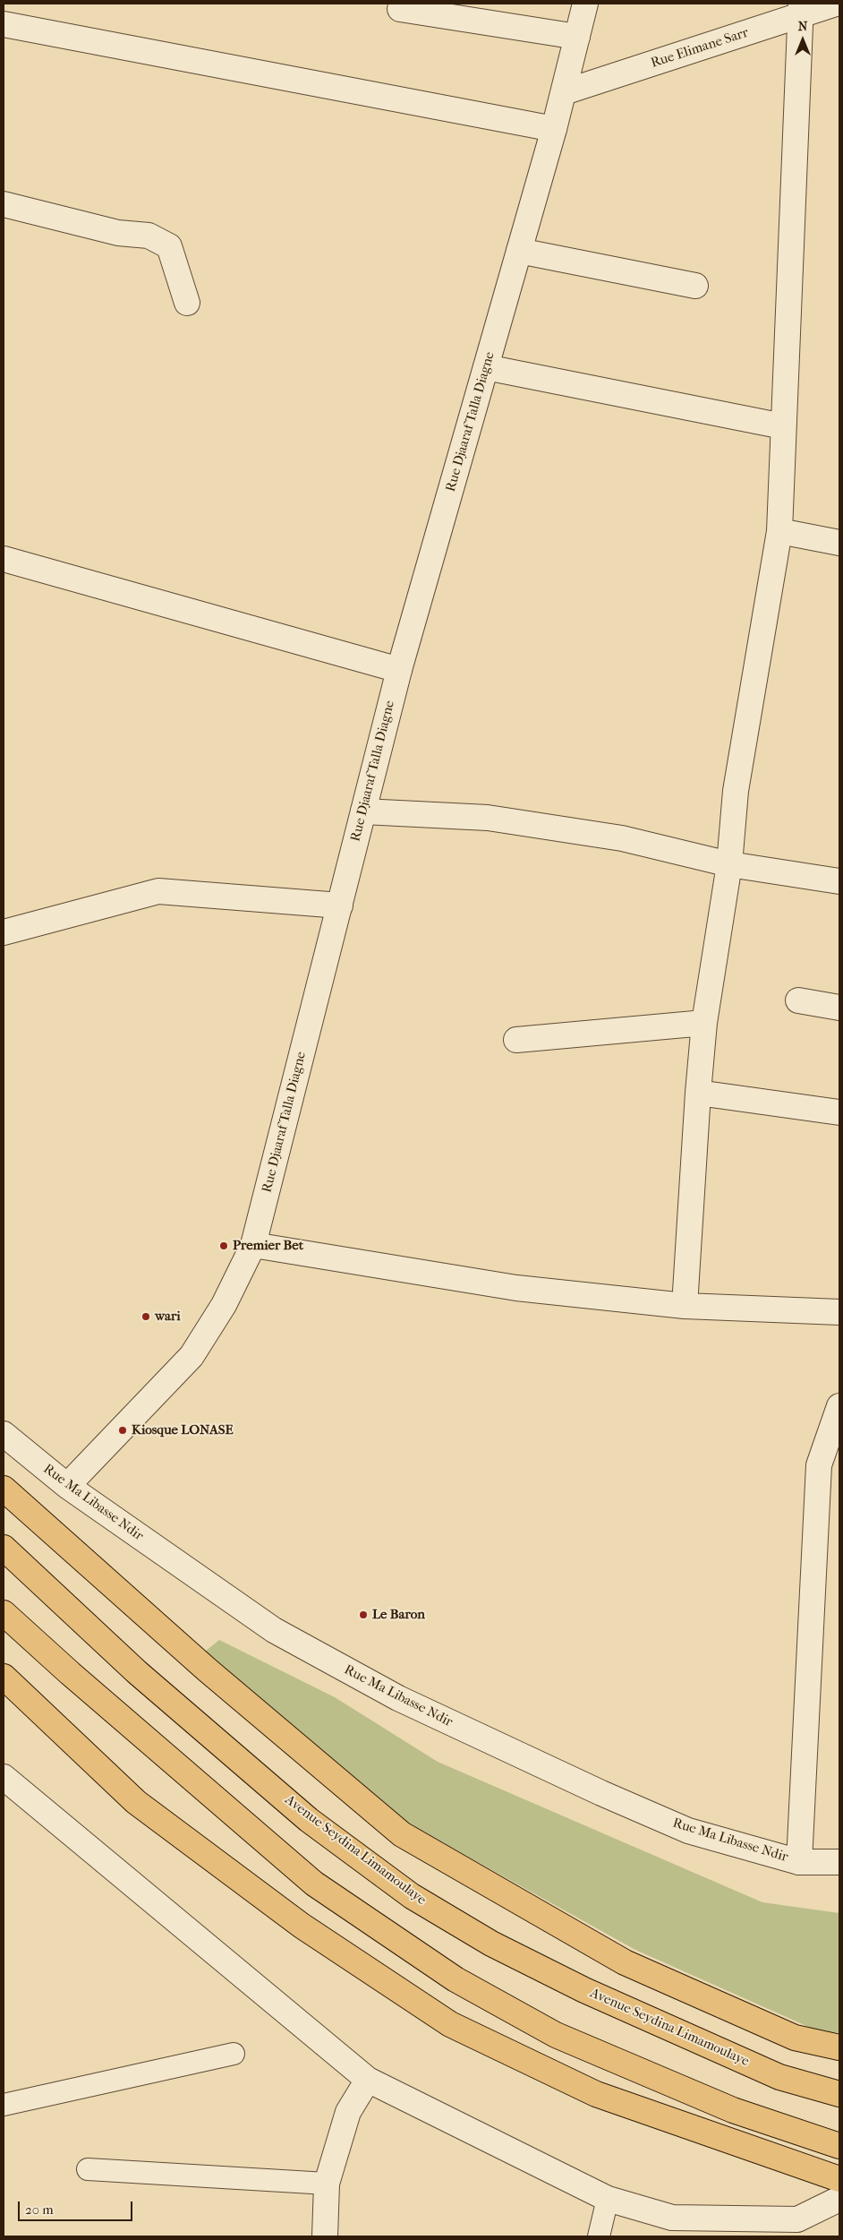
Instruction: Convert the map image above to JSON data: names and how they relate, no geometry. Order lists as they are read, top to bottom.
{
  "streets": {
    "highway": ["Avenue Seydina Limamoulaye"],
    "street": ["Rue Elimane Sarr", "Rue Djaaraf Talla Diagne", "Rue Ma Libasse Ndir"]
  },
  "crossings": [
    ["Rue Elimane Sarr", "Rue Djaaraf Talla Diagne"],
    ["Rue Djaaraf Talla Diagne", "Rue Ma Libasse Ndir"]
  ],
  "places": [
    "Premier Bet",
    "wari",
    "Kiosque LONASE",
    "Le Baron"
  ],
  "scale_bar": "20 m",
  "north": "top"
}
